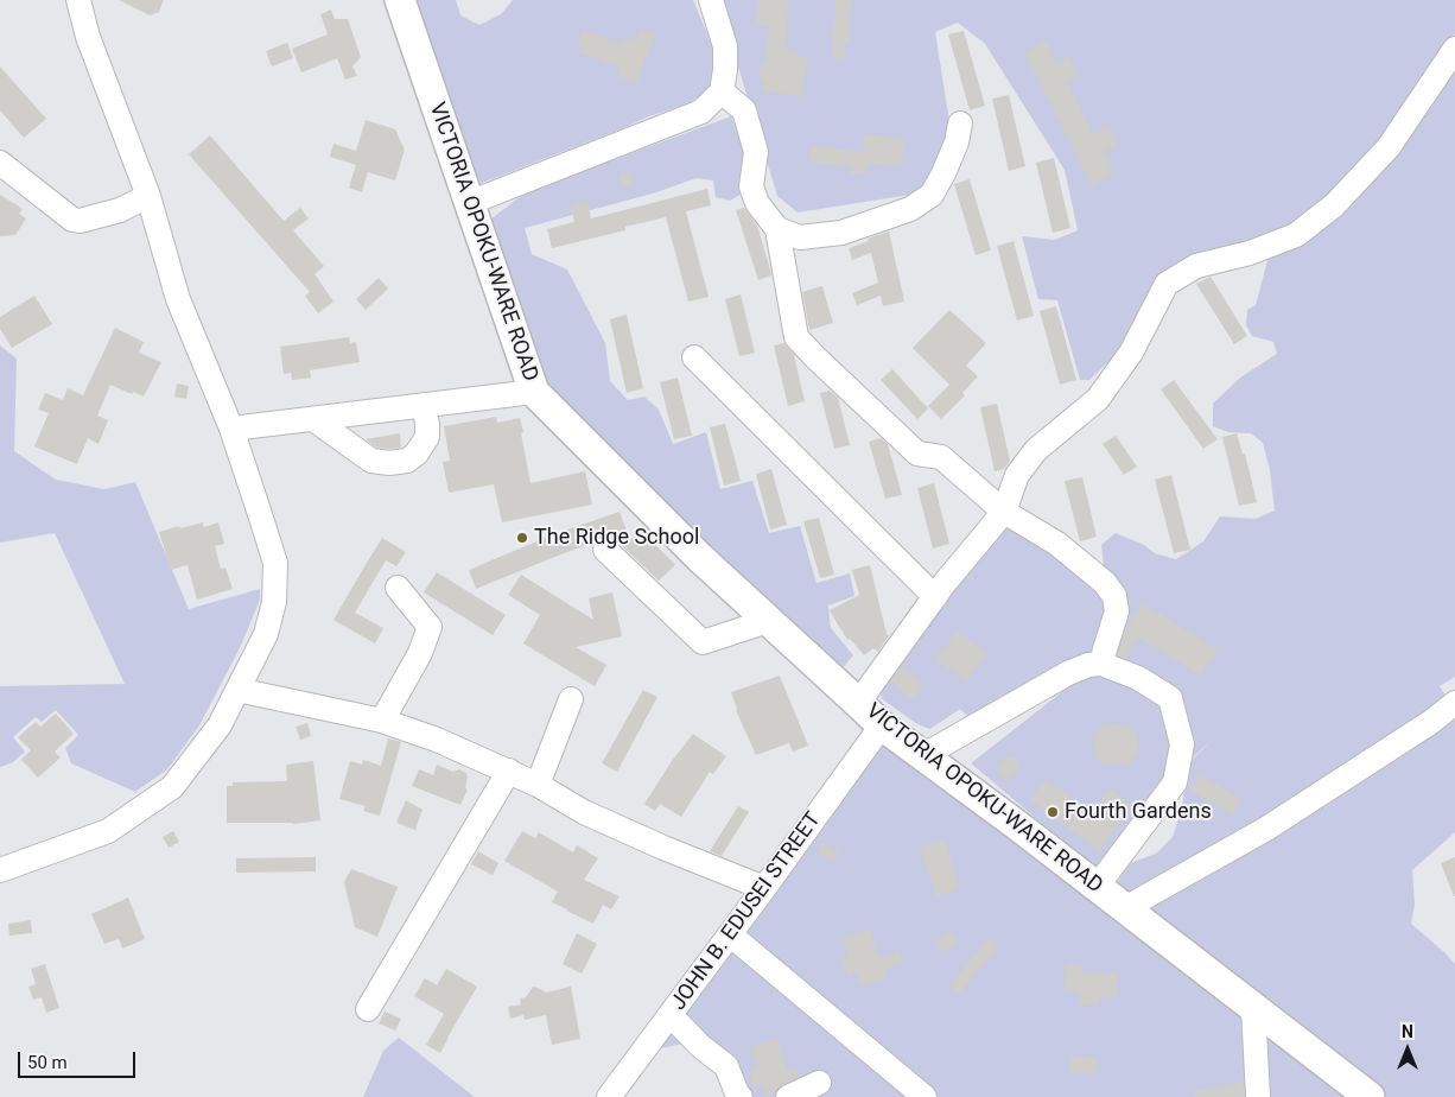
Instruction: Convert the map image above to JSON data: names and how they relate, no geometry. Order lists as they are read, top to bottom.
{
  "streets": {
    "main road": ["VICTORIA OPOKU-WARE ROAD"],
    "street": ["JOHN B. EDUSEI STREET"]
  },
  "crossings": [
    ["VICTORIA OPOKU-WARE ROAD", "JOHN B. EDUSEI STREET"]
  ],
  "places": ["The Ridge School", "Fourth Gardens"],
  "scale_bar": "50 m",
  "north": "top"
}
